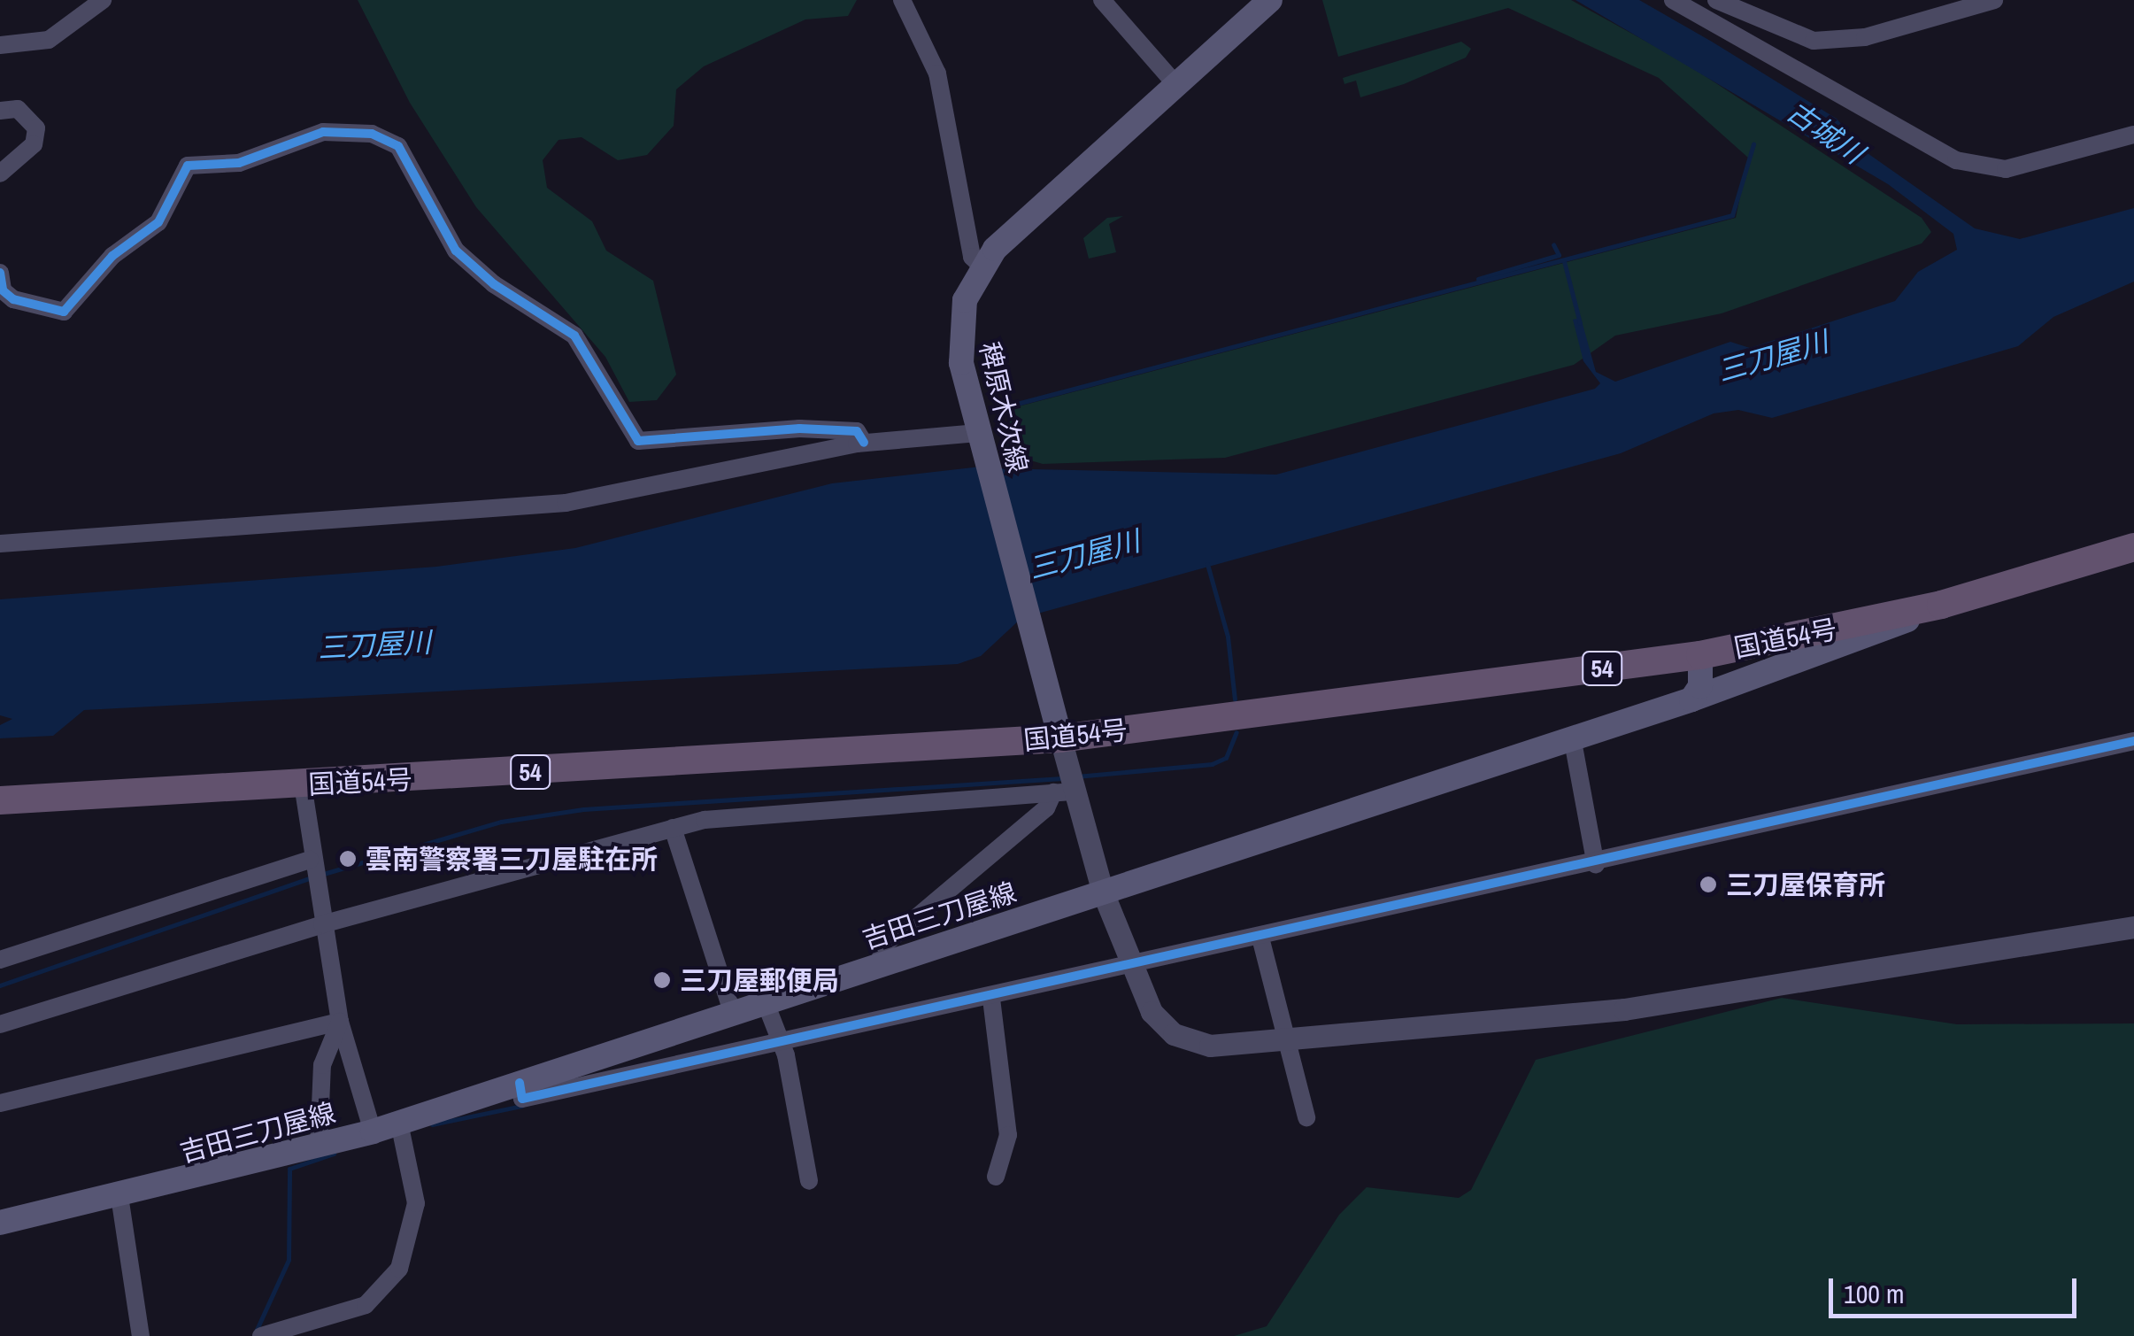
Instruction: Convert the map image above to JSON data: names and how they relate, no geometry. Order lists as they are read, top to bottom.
{
  "streets": {
    "highway": ["国道54号", "54"],
    "main road": ["稗原木次線", "吉田三刀屋線"]
  },
  "crossings": [
    ["稗原木次線", "国道54号"],
    ["国道54号", "吉田三刀屋線"]
  ],
  "water": ["古城川", "三刀屋川"],
  "places": ["雲南警察署三刀屋駐在所", "三刀屋保育所", "三刀屋郵便局"],
  "scale_bar": "100 m"
}
